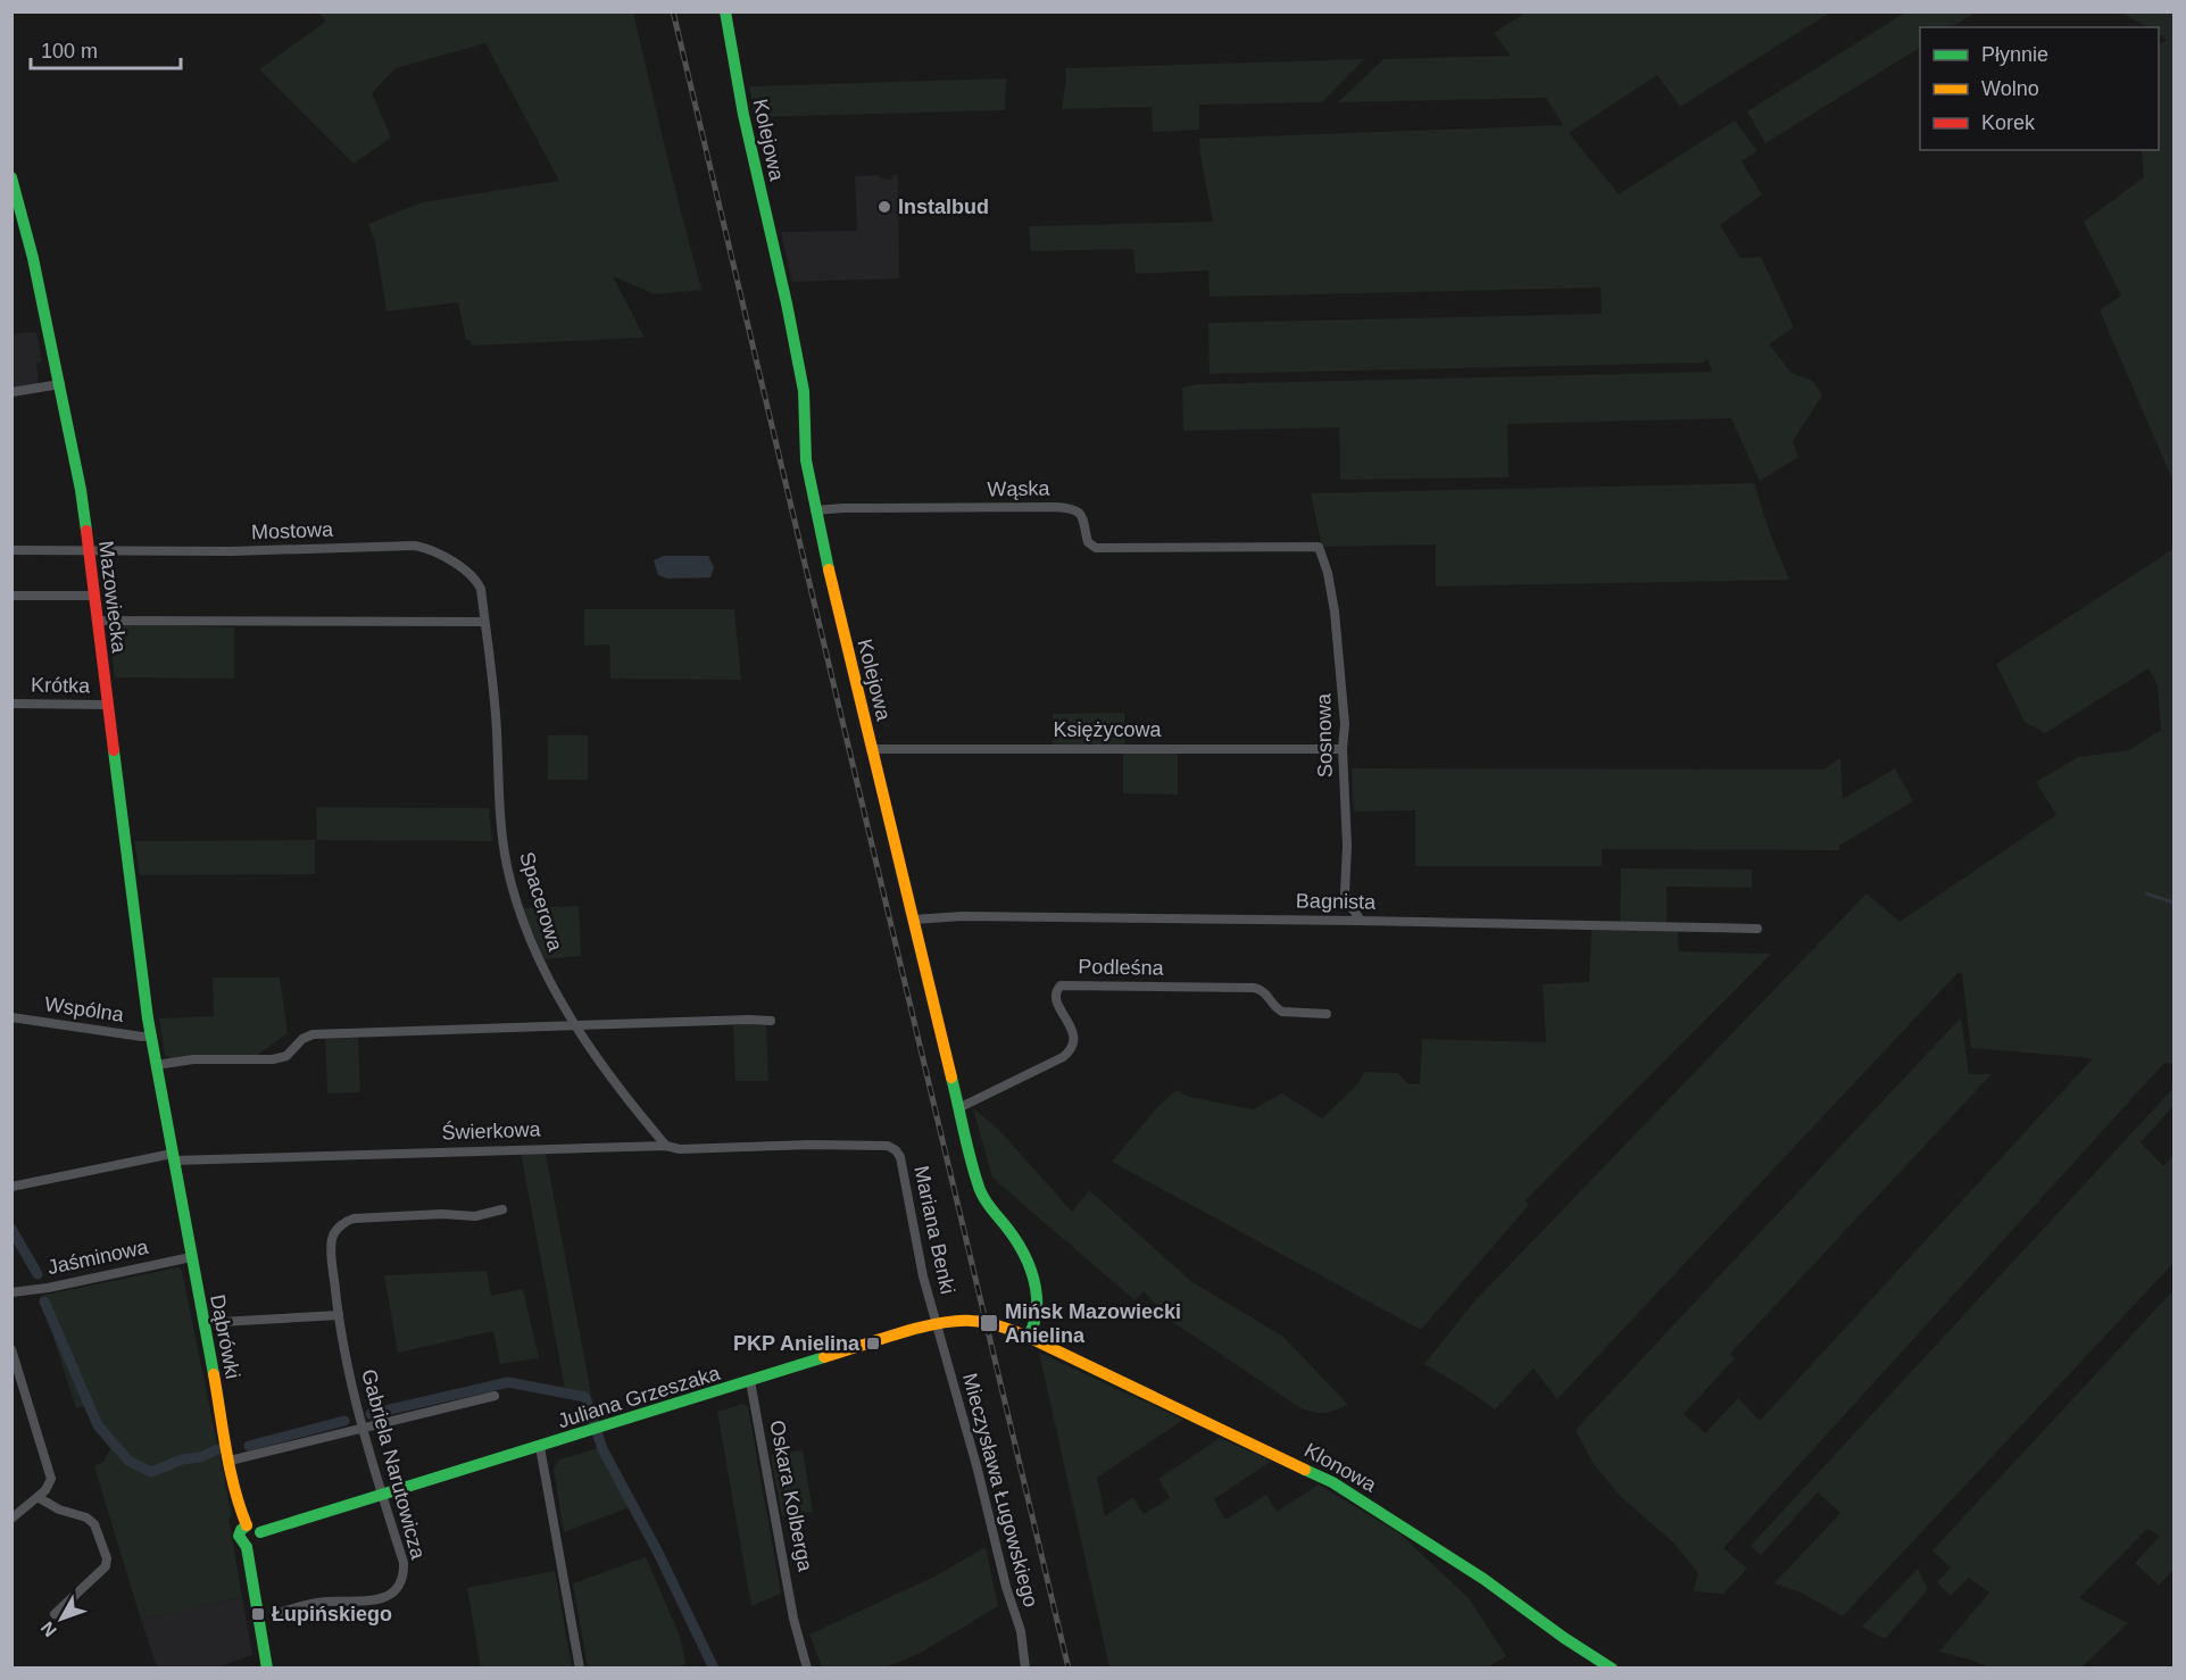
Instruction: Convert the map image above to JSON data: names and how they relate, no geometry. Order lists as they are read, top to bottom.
{
  "streets": {
    "street": [
      "Kolejowa",
      "Wąska",
      "Mostowa",
      "Mazowiecka",
      "Krótka",
      "Księżycowa",
      "Sosnowa",
      "Spacerowa",
      "Bagnista",
      "Podleśna",
      "Wspólna",
      "Świerkowa",
      "Mariana Benki",
      "Jaśminowa",
      "Dąbrówki",
      "Juliana Grzeszaka",
      "Gabriela Narutowicza",
      "Klonowa",
      "Mieczysława Ługowskiego",
      "Oskara Kolberga"
    ]
  },
  "crossings": [
    ["Kolejowa", "Wąska"],
    ["Kolejowa", "Księżycowa"],
    ["Kolejowa", "Bagnista"],
    ["Kolejowa", "Podleśna"],
    ["Kolejowa", "Juliana Grzeszaka"],
    ["Kolejowa", "Klonowa"],
    ["Wąska", "Sosnowa"],
    ["Mostowa", "Mazowiecka"],
    ["Mostowa", "Spacerowa"],
    ["Mazowiecka", "Krótka"],
    ["Mazowiecka", "Wspólna"],
    ["Mazowiecka", "Dąbrówki"],
    ["Księżycowa", "Sosnowa"],
    ["Sosnowa", "Bagnista"],
    ["Spacerowa", "Świerkowa"],
    ["Wspólna", "Dąbrówki"],
    ["Świerkowa", "Mariana Benki"],
    ["Świerkowa", "Dąbrówki"],
    ["Mariana Benki", "Juliana Grzeszaka"],
    ["Mariana Benki", "Mieczysława Ługowskiego"],
    ["Jaśminowa", "Dąbrówki"],
    ["Dąbrówki", "Juliana Grzeszaka"],
    ["Juliana Grzeszaka", "Gabriela Narutowicza"],
    ["Juliana Grzeszaka", "Klonowa"],
    ["Juliana Grzeszaka", "Mieczysława Ługowskiego"],
    ["Juliana Grzeszaka", "Oskara Kolberga"]
  ],
  "places": {
    "other": ["Instalbud"],
    "transit": ["Mińsk Mazowiecki Anielina", "PKP Anielina", "Łupińskiego"]
  },
  "legend": ["Płynnie", "Wolno", "Korek"],
  "scale_bar": "100 m",
  "north": "bottom left"
}
